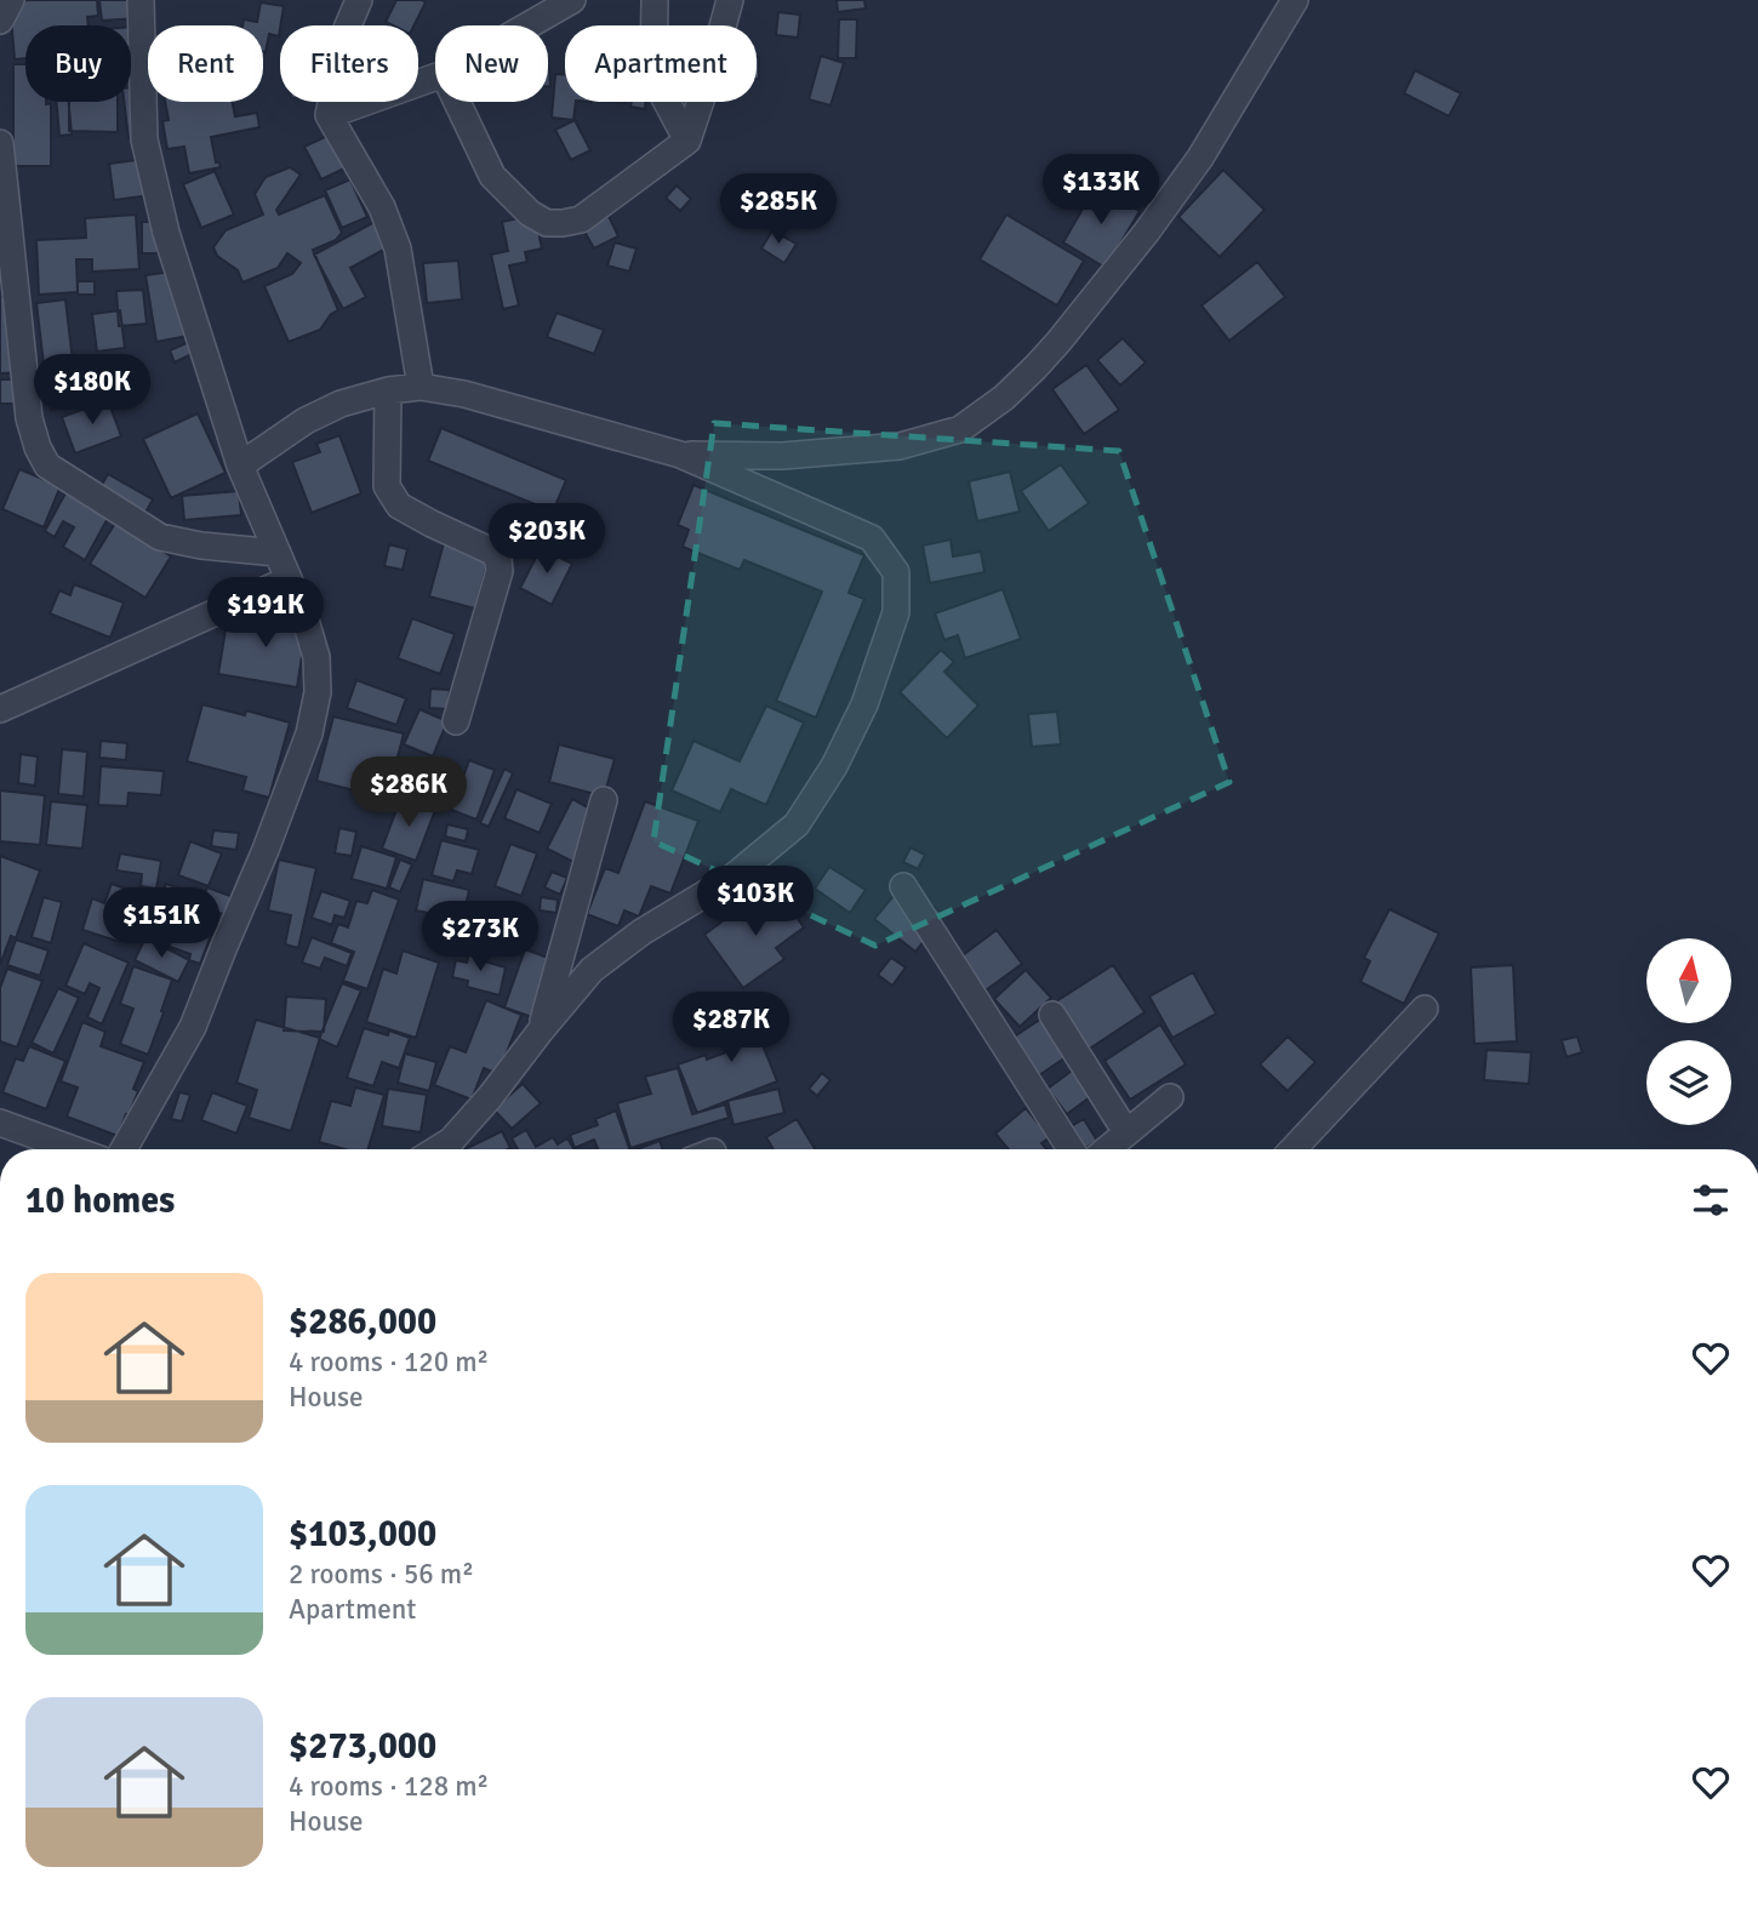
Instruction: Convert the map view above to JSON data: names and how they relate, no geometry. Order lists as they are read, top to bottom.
{
  "north": "top",
  "page": {
    "chip": [
      "Buy",
      "Rent",
      "Filters",
      "New",
      "Apartment"
    ],
    "price": [
      "$133K",
      "$285K",
      "$180K",
      "$203K",
      "$191K",
      "$286K",
      "$103K",
      "$151K",
      "$273K",
      "$287K"
    ],
    "heading": "10 homes",
    "list": [
      {
        "name": "$286,000",
        "note": "4 rooms · 120 m² · House"
      },
      {
        "name": "$103,000",
        "note": "2 rooms · 56 m² · Apartment"
      },
      {
        "name": "$273,000",
        "note": "4 rooms · 128 m² · House"
      }
    ]
  }
}
